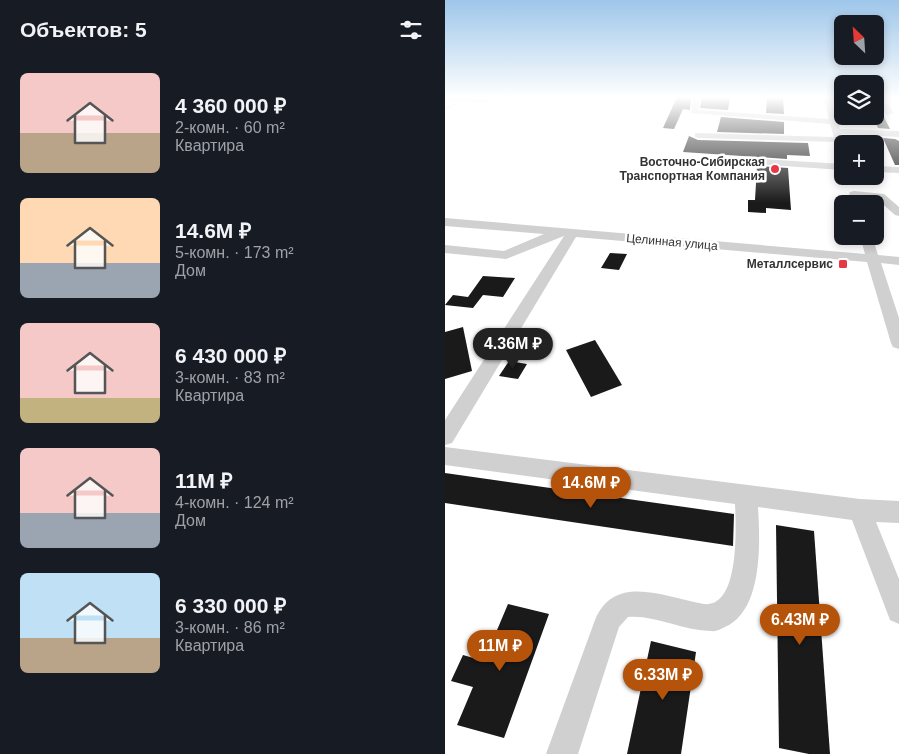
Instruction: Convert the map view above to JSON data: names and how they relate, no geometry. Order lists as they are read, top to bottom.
{
  "streets": {
    "street": ["Целинная улица"]
  },
  "places": {
    "other": ["Восточно-Сибирская Транспортная Компания"],
    "transit": ["Металлсервис"]
  },
  "north": "top left",
  "page": {
    "heading": "Объектов: 5",
    "map_buttons": ["+", "−"],
    "list": [
      {
        "name": "4 360 000 ₽",
        "note": "2-комн. · 60 m² · Квартира"
      },
      {
        "name": "14.6M ₽",
        "note": "5-комн. · 173 m² · Дом"
      },
      {
        "name": "6 430 000 ₽",
        "note": "3-комн. · 83 m² · Квартира"
      },
      {
        "name": "11M ₽",
        "note": "4-комн. · 124 m² · Дом"
      },
      {
        "name": "6 330 000 ₽",
        "note": "3-комн. · 86 m² · Квартира"
      }
    ],
    "price": [
      "4.36M ₽",
      "14.6M ₽",
      "6.43M ₽",
      "11M ₽",
      "6.33M ₽"
    ]
  }
}
